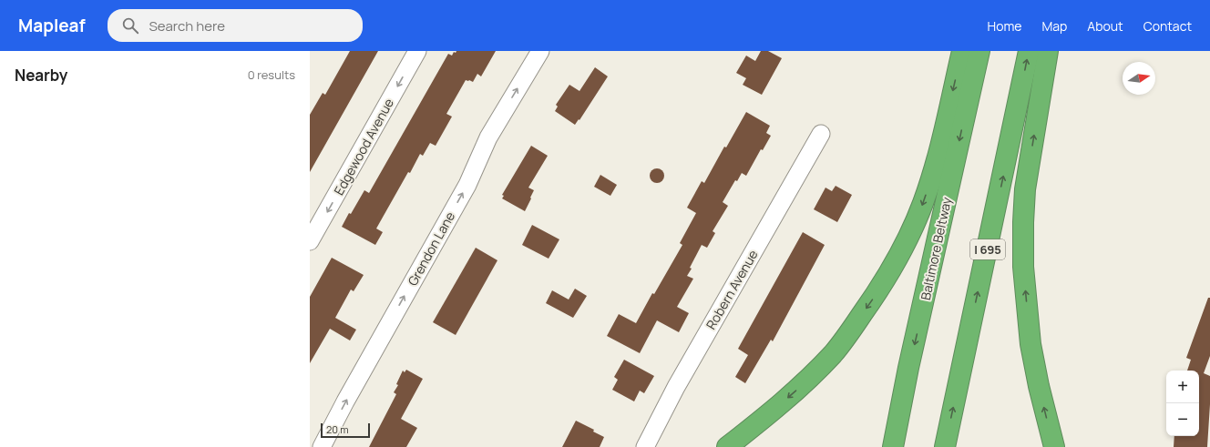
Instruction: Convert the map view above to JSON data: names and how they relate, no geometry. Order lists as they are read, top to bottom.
{
  "streets": {
    "highway": ["Baltimore Beltway", "I 695"],
    "street": ["Edgewood Avenue", "Grendon Lane", "Robern Avenue"]
  },
  "one_way": ["Edgewood Avenue", "Grendon Lane"],
  "scale_bar": "20 m",
  "north": "right",
  "page": {
    "header": "Mapleaf",
    "search": "Search here",
    "nav": [
      "Home",
      "Map",
      "About",
      "Contact"
    ],
    "heading": ["Nearby", "0 results"],
    "map_buttons": ["+", "−"],
    "scale": "20 m"
  }
}
